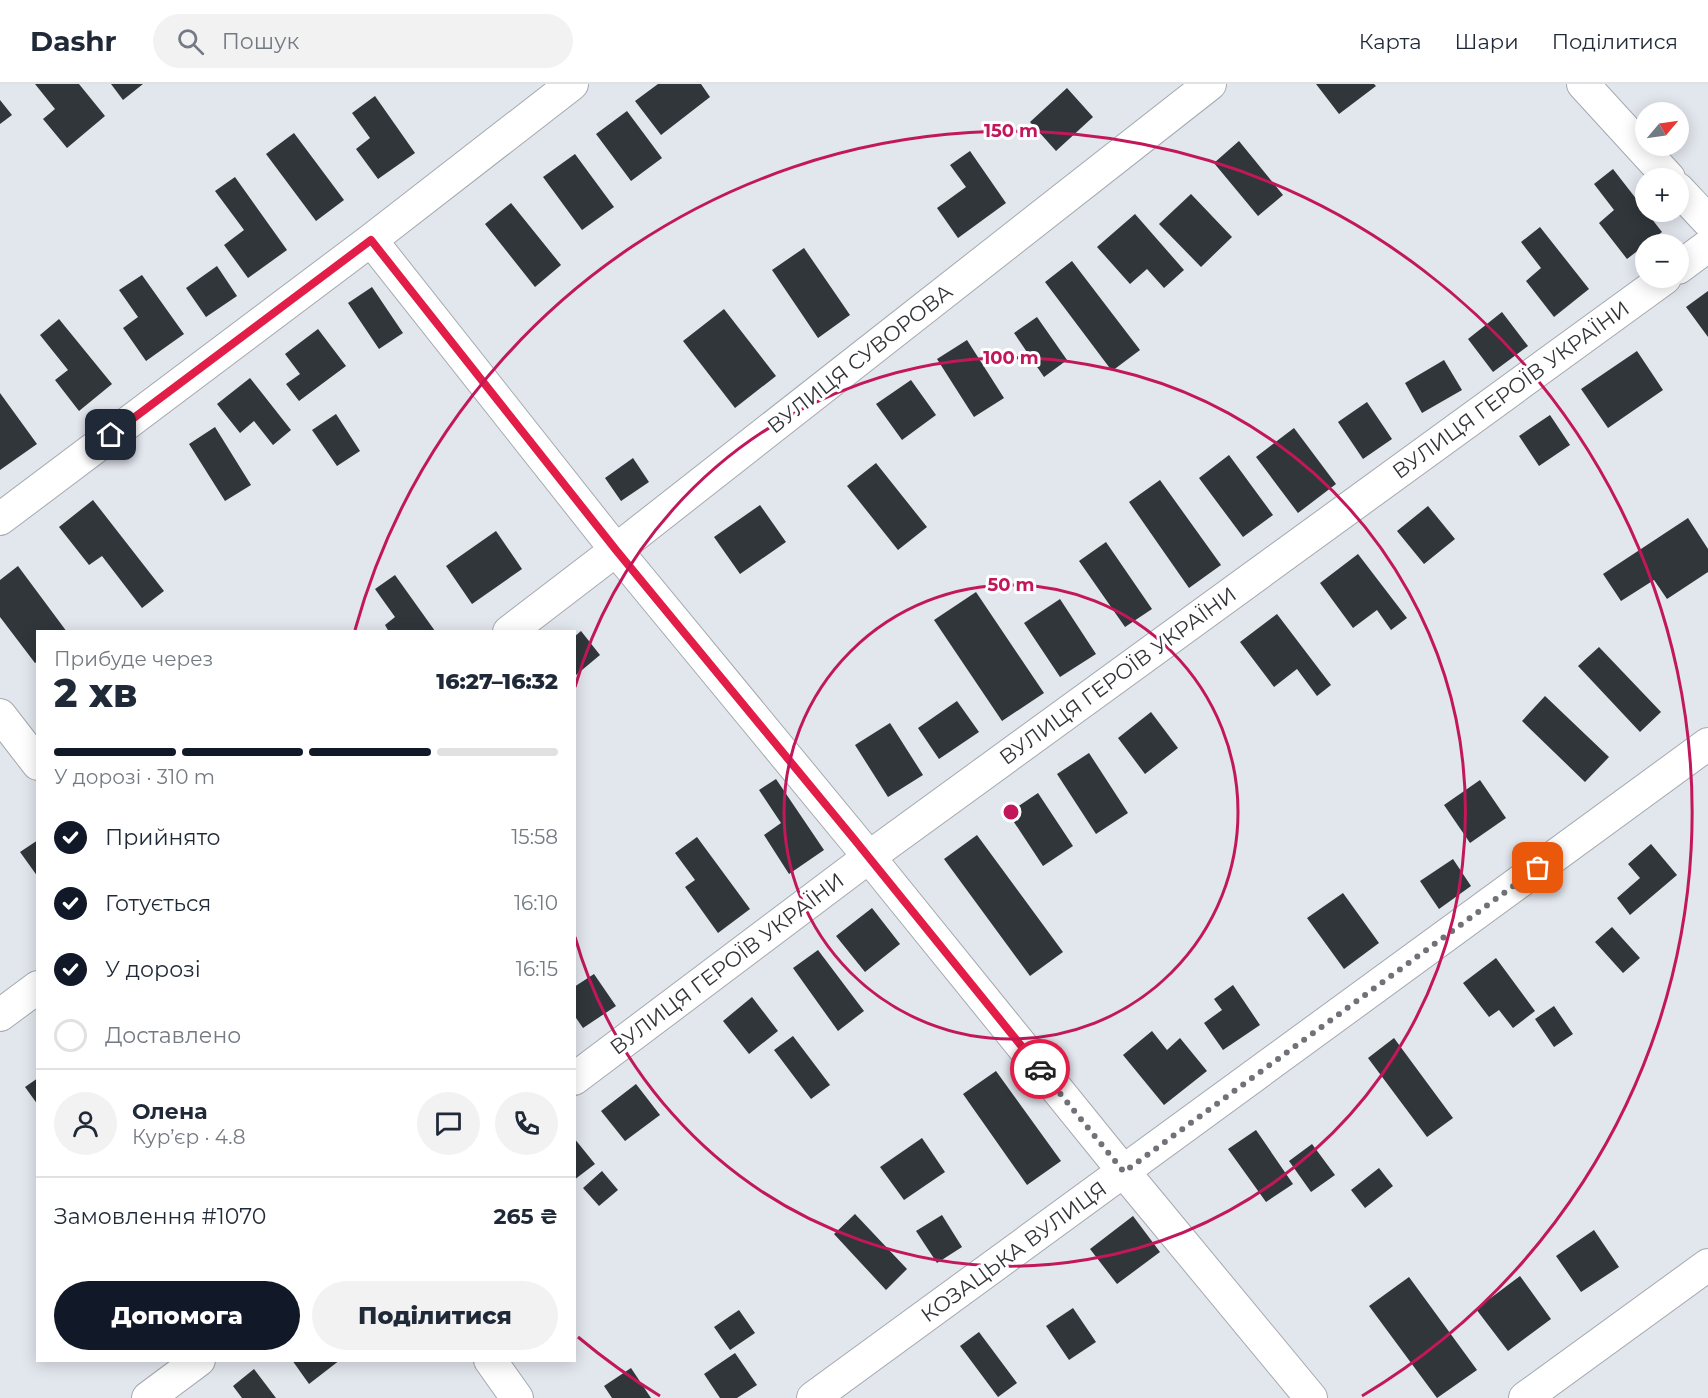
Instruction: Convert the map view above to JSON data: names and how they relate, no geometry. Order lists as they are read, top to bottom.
{
  "streets": {
    "street": ["ВУЛИЦЯ СУВОРОВА", "ВУЛИЦЯ ГЕРОЇВ УКРАЇНИ", "КОЗАЦЬКА ВУЛИЦЯ"]
  },
  "north": "top right",
  "page": {
    "header": "Dashr",
    "search": "Пошук",
    "nav": ["Карта", "Шари", "Поділитися"],
    "map_buttons": ["+", "−"],
    "heading": ["2 хв", "Прибуде через", "16:27–16:32"],
    "panel": [
      "Олена",
      "Кур’єр · 4.8",
      "Замовлення #1070",
      "265 ₴"
    ],
    "bar": "У дорозі · 310 m",
    "list": [
      ["Прийнято", "15:58"],
      ["Готується", "16:10"],
      ["У дорозі", "16:15"],
      "Доставлено"
    ],
    "buttons": ["Допомога", "Поділитися"]
  },
  "rings": ["150 m", "100 m", "50 m"]
}
